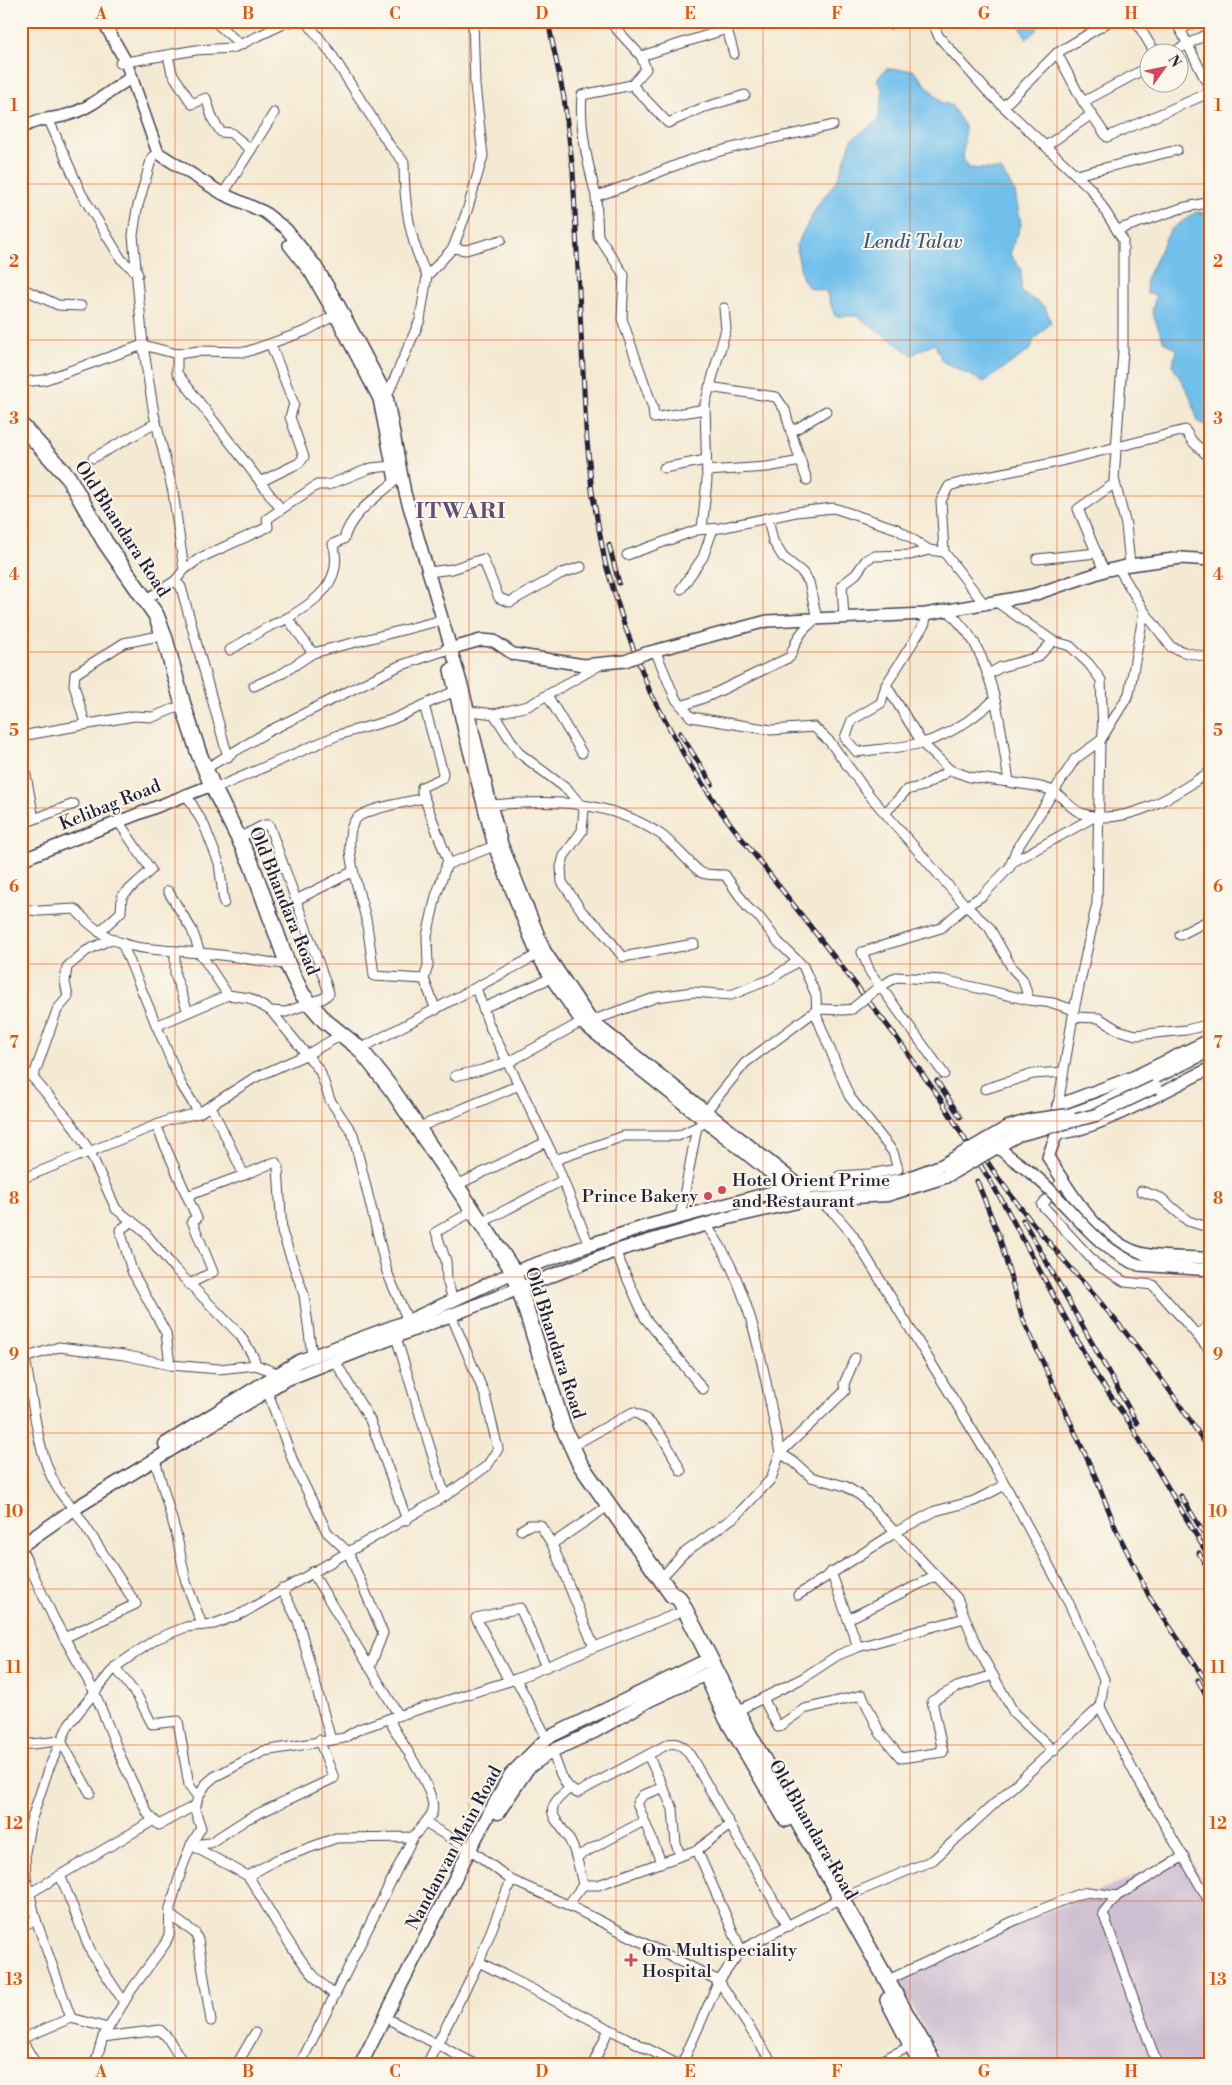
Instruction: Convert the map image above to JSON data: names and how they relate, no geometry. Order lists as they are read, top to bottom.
{
  "streets": {
    "highway": ["Old Bhandara Road"],
    "main road": ["Nandanvan Main Road"],
    "street": ["Kelibag Road"]
  },
  "crossings": [
    ["Old Bhandara Road", "Kelibag Road"],
    ["Old Bhandara Road", "Nandanvan Main Road"]
  ],
  "districts": ["ITWARI"],
  "water": ["Lendi Talav"],
  "places": {
    "other": ["Hotel Orient Prime and Restaurant", "Prince Bakery"],
    "health": ["Om Multispeciality Hospital"]
  },
  "north": "top right",
  "grid": {
    "columns": [
      "A",
      "B",
      "C",
      "D",
      "E",
      "F",
      "G",
      "H"
    ],
    "rows": [
      "1",
      "2",
      "3",
      "4",
      "5",
      "6",
      "7",
      "8",
      "9",
      "10",
      "11",
      "12",
      "13"
    ]
  }
}
